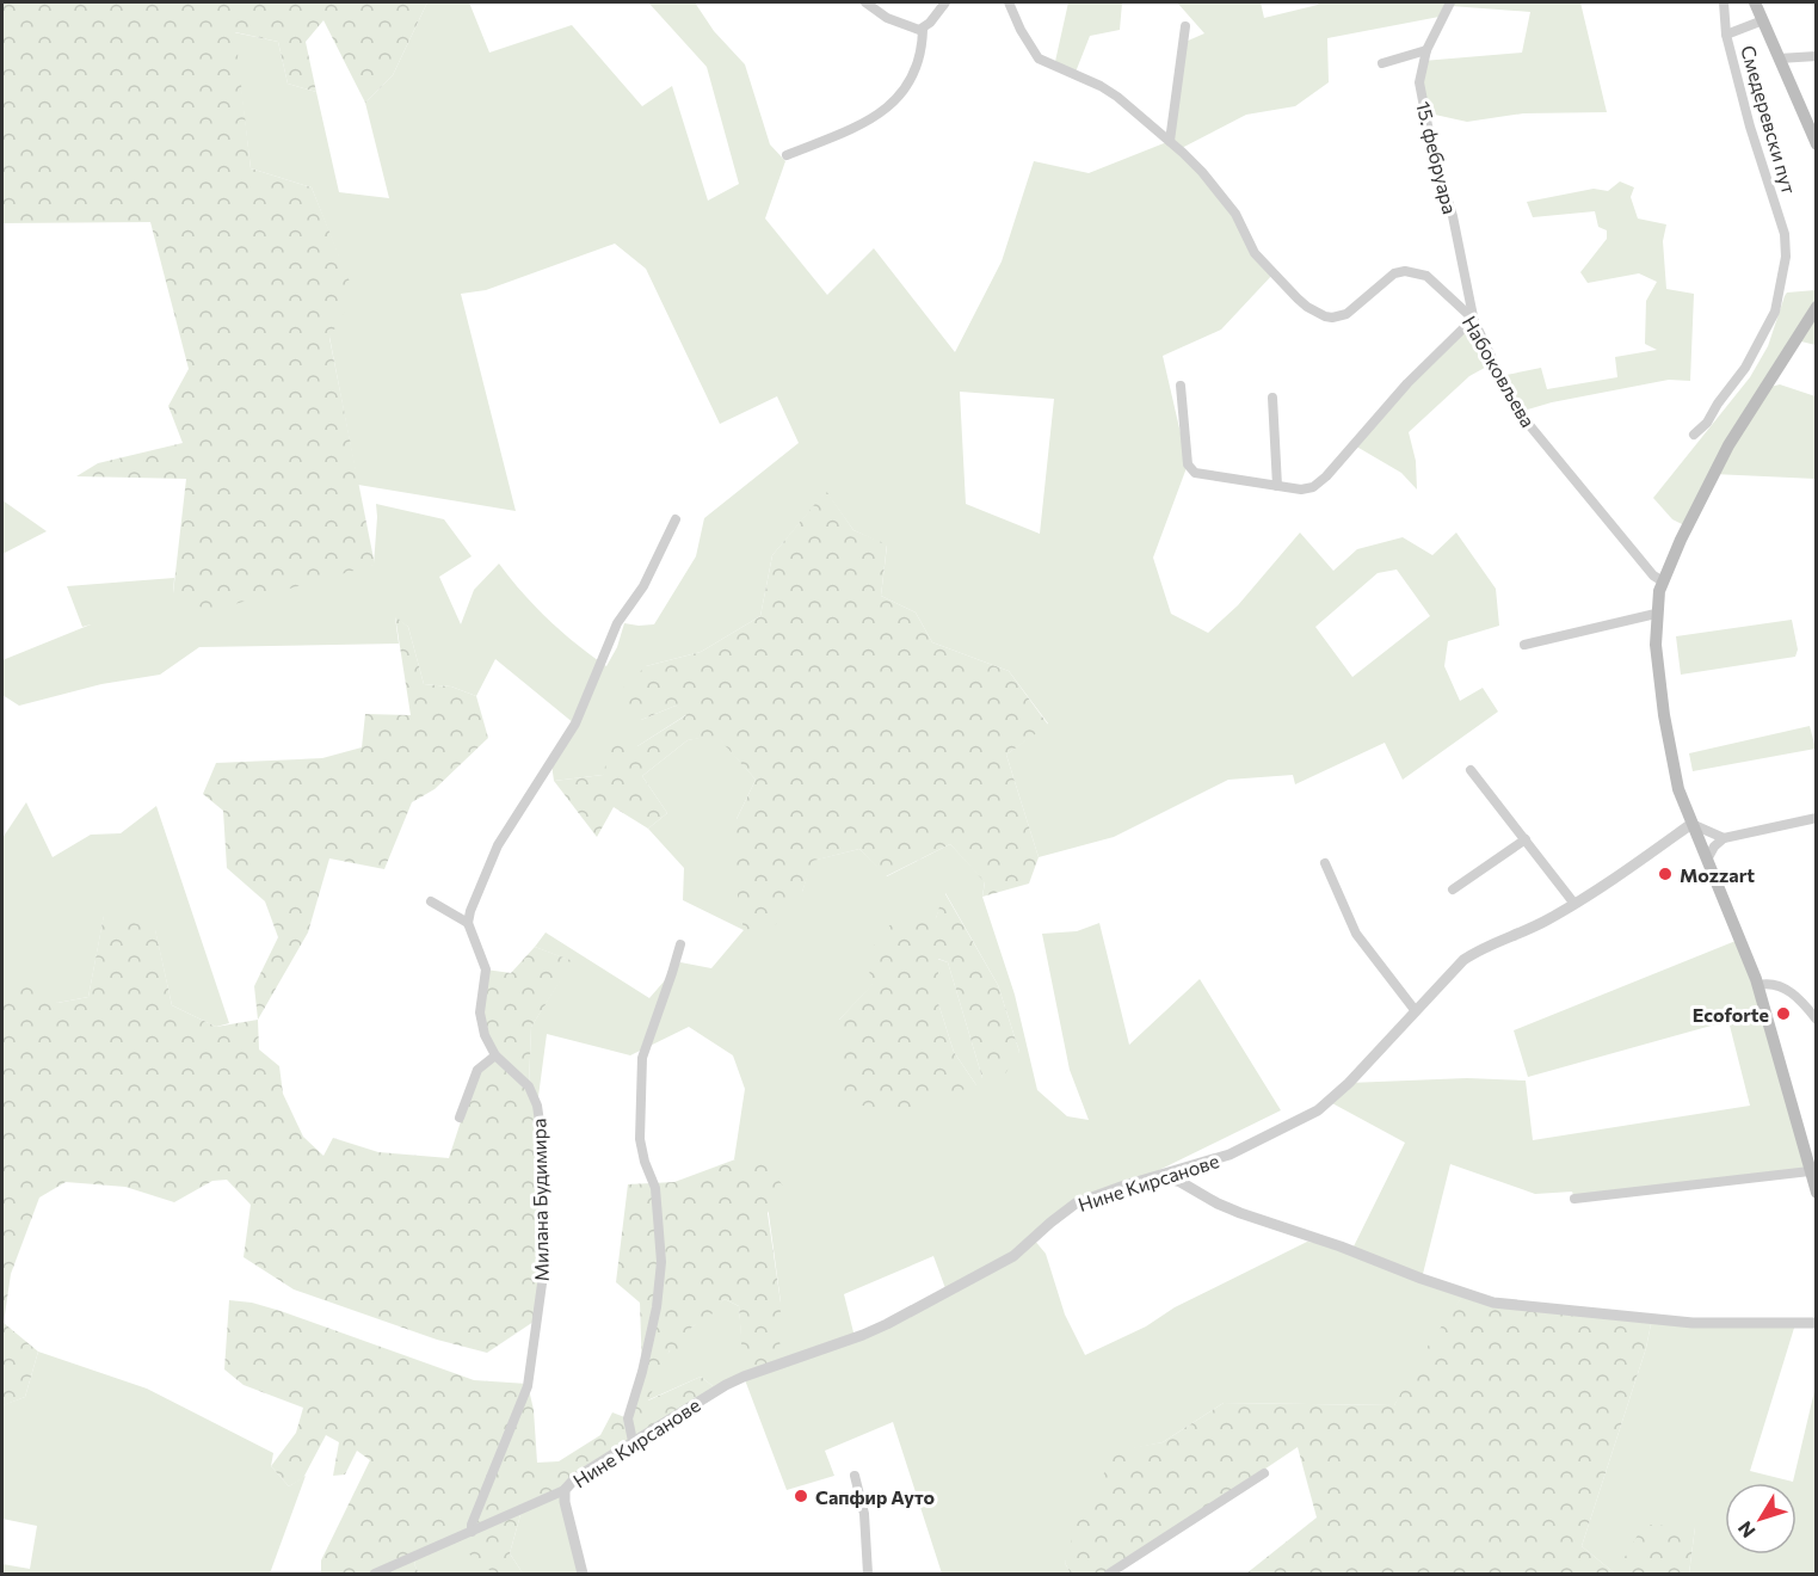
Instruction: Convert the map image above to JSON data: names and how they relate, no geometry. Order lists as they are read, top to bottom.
{
  "streets": {
    "main road": ["Смедеревски пут"],
    "street": [
      "15. фебруара",
      "Набоковљева",
      "Нине Кирсанове",
      "Милана Будимира"
    ]
  },
  "crossings": [
    ["15. фебруара", "Набоковљева"],
    ["Нине Кирсанове", "Милана Будимира"]
  ],
  "places": ["Mozzart", "Ecoforte", "Сапфир Ауто"],
  "north": "bottom left"
}
